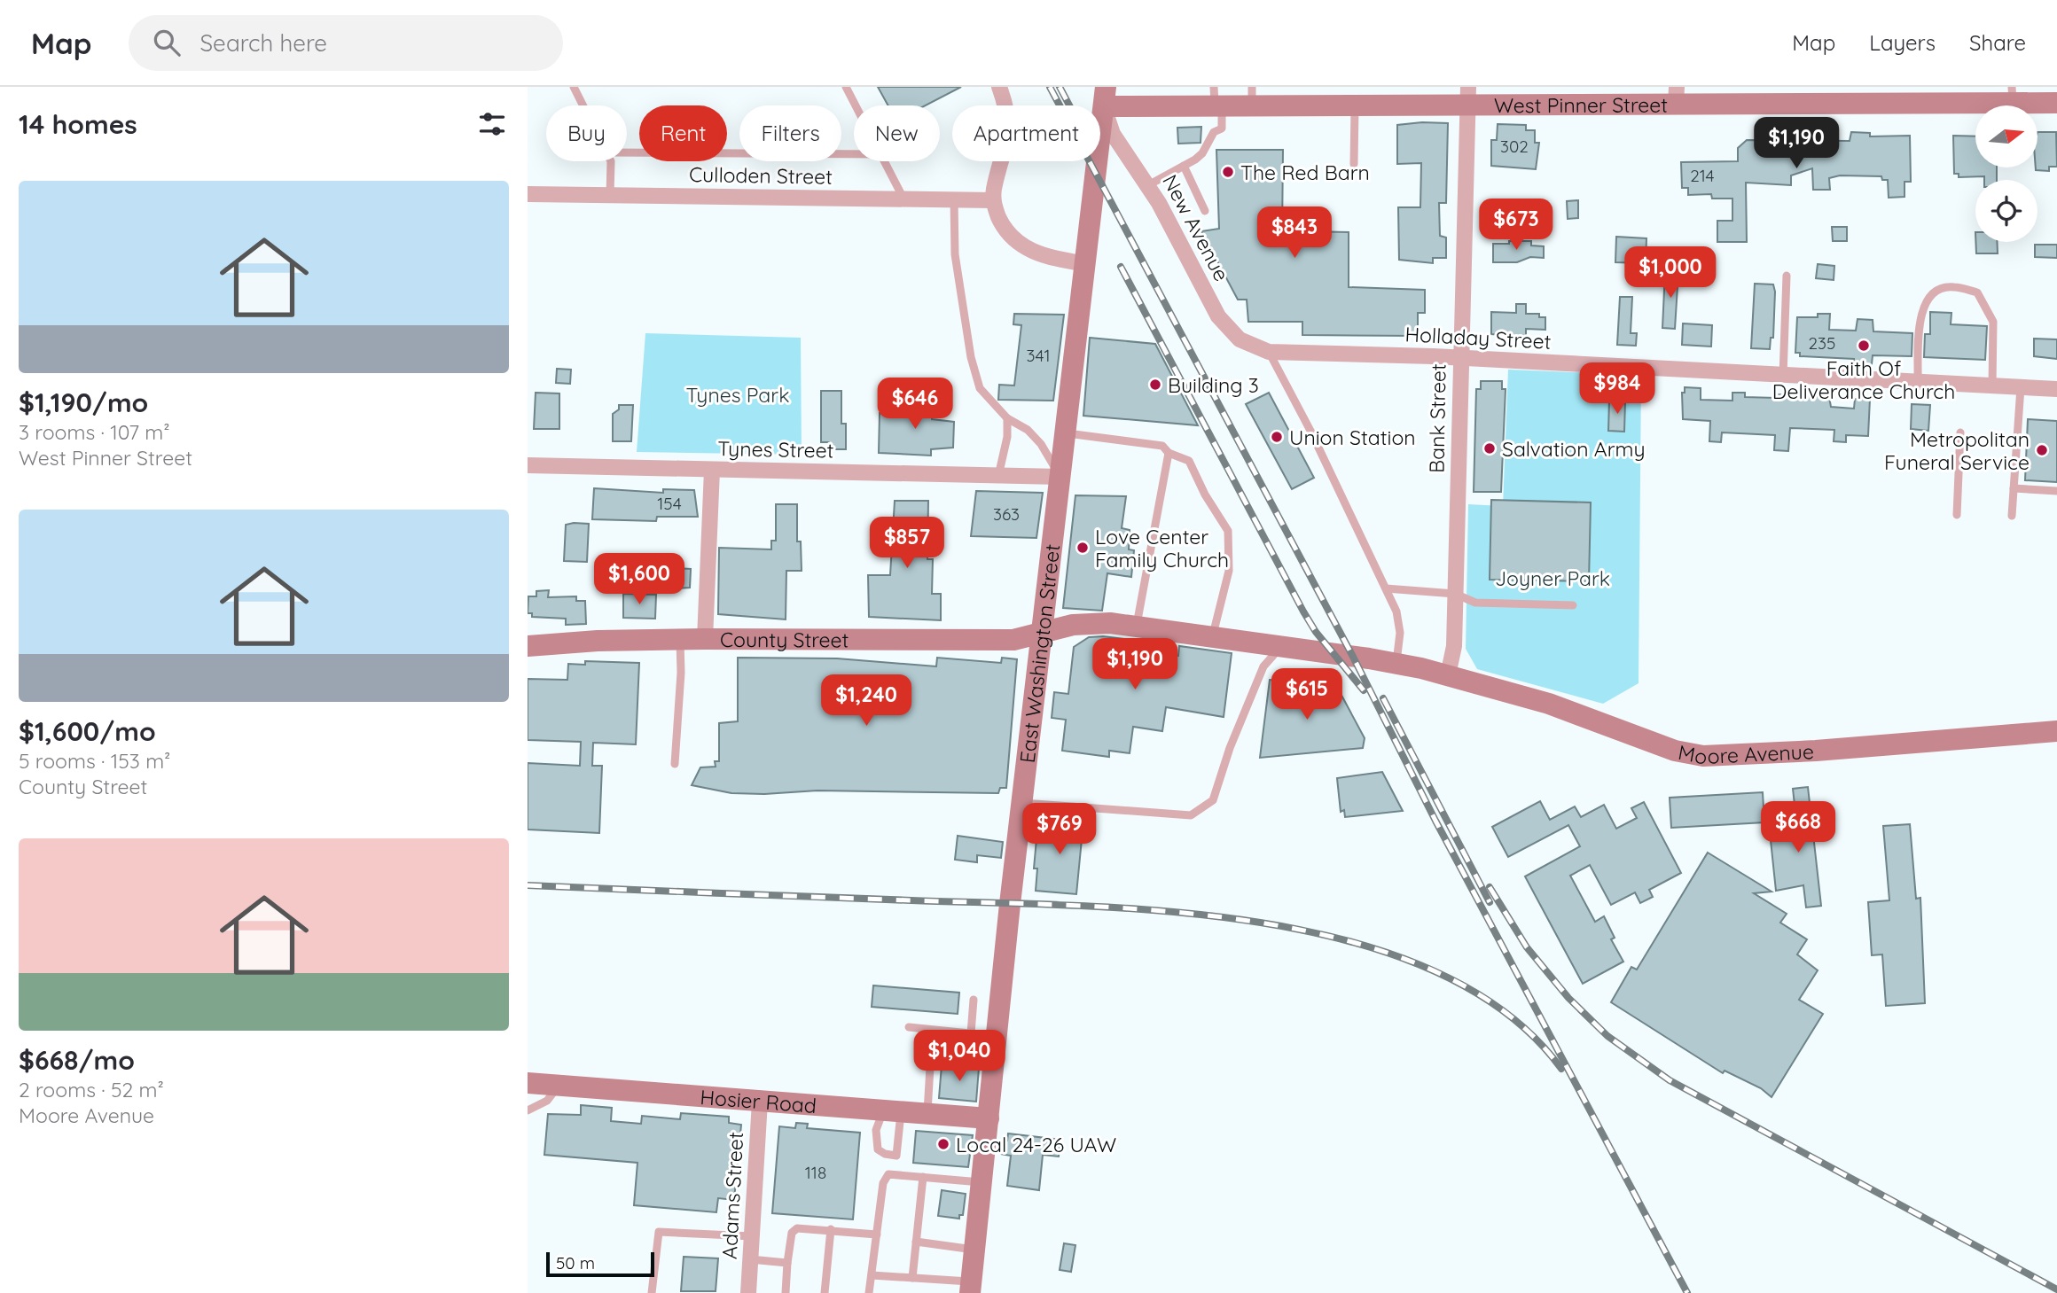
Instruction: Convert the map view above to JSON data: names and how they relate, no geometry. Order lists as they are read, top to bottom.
{
  "streets": {
    "main road": [
      "West Pinner Street",
      "County Street",
      "East Washington Street",
      "Moore Avenue",
      "Hosier Road"
    ],
    "street": [
      "Culloden Street",
      "New Avenue",
      "Holladay Street",
      "Bank Street",
      "Tynes Street",
      "Adams Street"
    ]
  },
  "crossings": [
    ["West Pinner Street", "New Avenue"],
    ["West Pinner Street", "Bank Street"],
    ["West Pinner Street", "East Washington Street"],
    ["New Avenue", "Holladay Street"],
    ["New Avenue", "East Washington Street"],
    ["Holladay Street", "Bank Street"],
    ["Bank Street", "Moore Avenue"],
    ["Tynes Street", "East Washington Street"],
    ["County Street", "East Washington Street"],
    ["County Street", "Moore Avenue"],
    ["East Washington Street", "Hosier Road"],
    ["Hosier Road", "Adams Street"]
  ],
  "parks": ["Tynes Park", "Joyner Park"],
  "places": [
    "The Red Barn",
    "Faith Of Deliverance Church",
    "Building 3",
    "Union Station",
    "Salvation Army",
    "Metropolitan Funeral Service",
    "Love Center Family Church",
    "Local 24-26 UAW"
  ],
  "house_numbers": [
    "302",
    "214",
    "235",
    "341",
    "154",
    "363",
    "118"
  ],
  "scale_bar": "50 m",
  "north": "right",
  "page": {
    "header": "Map",
    "search": "Search here",
    "nav": ["Map", "Layers", "Share"],
    "heading": "14 homes",
    "chip": [
      "Buy",
      "Rent",
      "Filters",
      "New",
      "Apartment"
    ],
    "price": [
      "$1,190",
      "$673",
      "$843",
      "$1,000",
      "$984",
      "$646",
      "$857",
      "$1,600",
      "$1,190",
      "$615",
      "$1,240",
      "$668",
      "$769",
      "$1,040"
    ],
    "list": [
      {
        "name": "$1,190/mo",
        "note": "3 rooms · 107 m² · West Pinner Street"
      },
      {
        "name": "$1,600/mo",
        "note": "5 rooms · 153 m² · County Street"
      },
      {
        "name": "$668/mo",
        "note": "2 rooms · 52 m² · Moore Avenue"
      }
    ],
    "scale": "50 m"
  }
}
